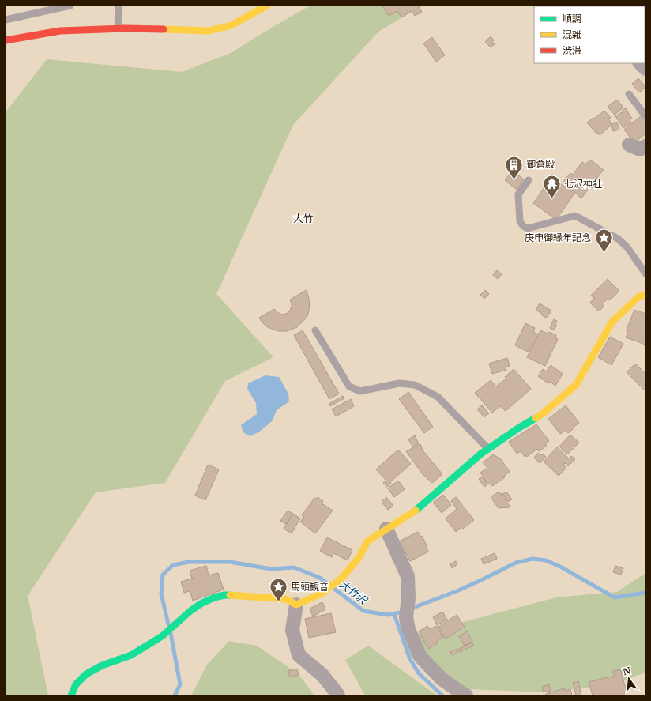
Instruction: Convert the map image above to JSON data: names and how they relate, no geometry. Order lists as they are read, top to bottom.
{
  "districts": ["大竹"],
  "water": ["大竹沢"],
  "places": {
    "building": ["御倉殿"],
    "temple": ["七沢神社"],
    "place": ["庚申御縁年記念", "馬頭観音"]
  },
  "legend": ["順調", "混雑", "渋滞"],
  "north": "top"
}
